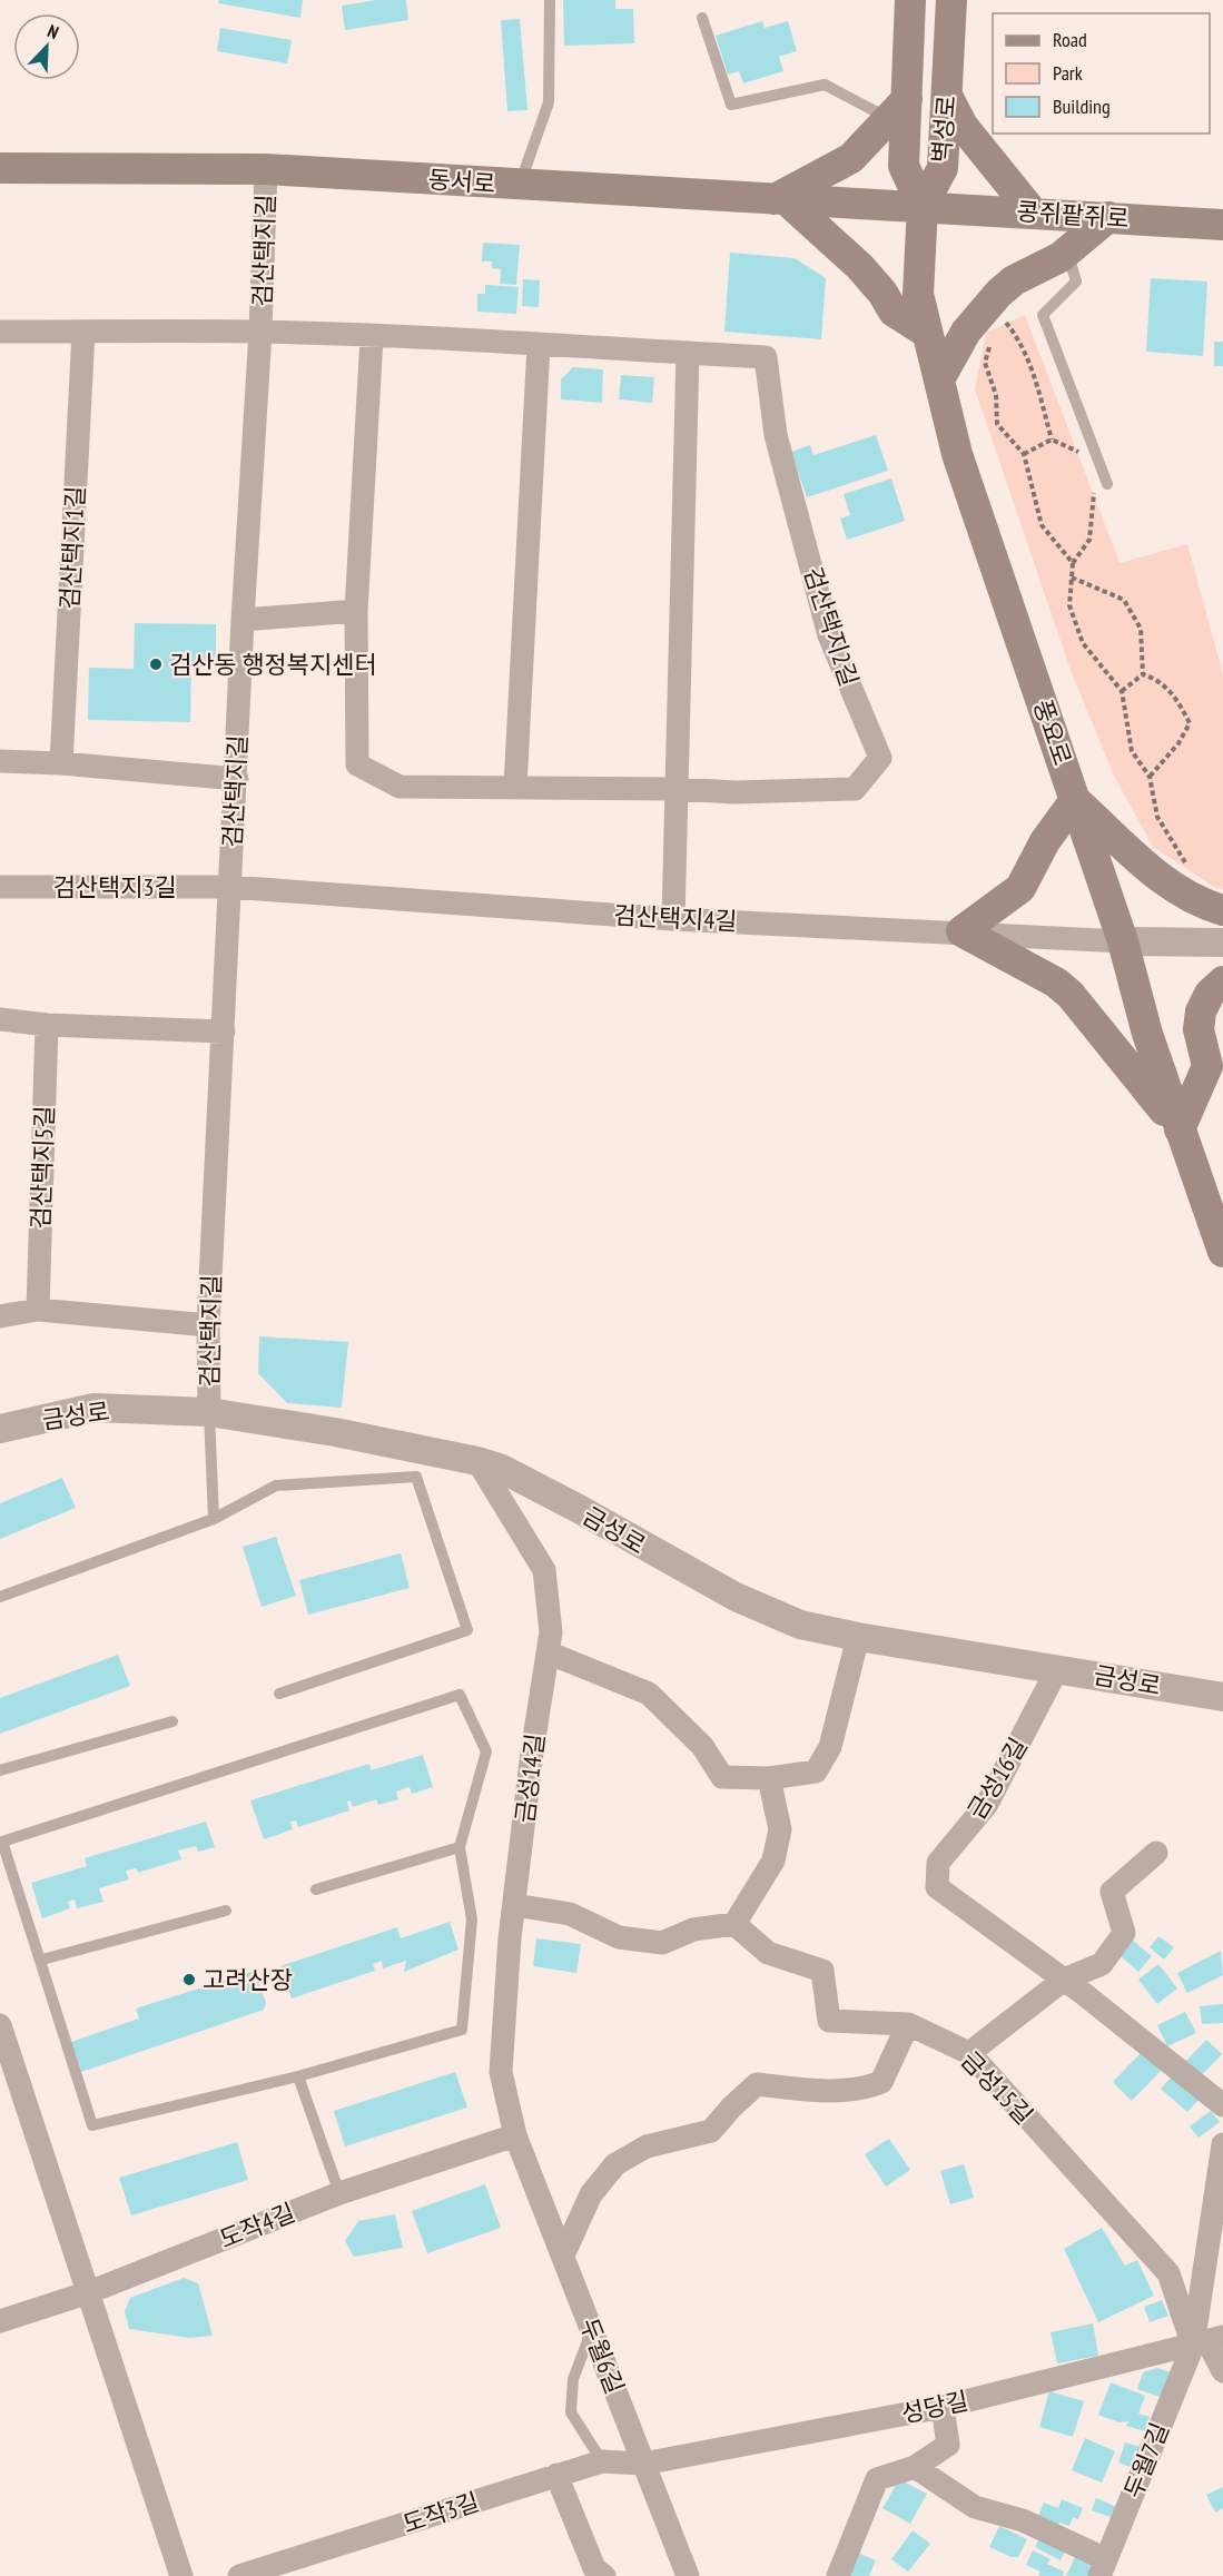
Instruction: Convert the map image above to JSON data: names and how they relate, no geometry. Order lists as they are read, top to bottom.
{
  "streets": {
    "main road": [
      "벽성로",
      "동서로",
      "콩쥐팥쥐로",
      "풍요로"
    ],
    "street": [
      "검산택지길",
      "검산택지1길",
      "검산택지2길",
      "검산택지3길",
      "검산택지4길",
      "검산택지5길",
      "금성로",
      "금성14길",
      "금성16길",
      "금성15길",
      "도작4길",
      "두월6길",
      "성당길",
      "두월7길",
      "도작3길"
    ]
  },
  "crossings": [
    ["벽성로", "동서로"],
    ["벽성로", "콩쥐팥쥐로"],
    ["벽성로", "풍요로"],
    ["동서로", "콩쥐팥쥐로"],
    ["동서로", "검산택지길"],
    ["동서로", "풍요로"],
    ["콩쥐팥쥐로", "풍요로"],
    ["검산택지길", "검산택지2길"],
    ["검산택지길", "검산택지3길"],
    ["검산택지길", "검산택지4길"],
    ["검산택지길", "금성로"],
    ["풍요로", "검산택지4길"],
    ["검산택지3길", "검산택지4길"],
    ["금성로", "금성14길"],
    ["금성로", "금성16길"],
    ["금성14길", "도작4길"],
    ["금성14길", "두월6길"],
    ["금성15길", "성당길"],
    ["금성15길", "두월7길"],
    ["도작4길", "두월6길"],
    ["두월6길", "성당길"],
    ["두월6길", "도작3길"],
    ["성당길", "두월7길"],
    ["성당길", "도작3길"]
  ],
  "places": ["검산동 행정복지센터", "고려산장"],
  "legend": ["Road", "Park", "Building"],
  "north": "top right"
}
